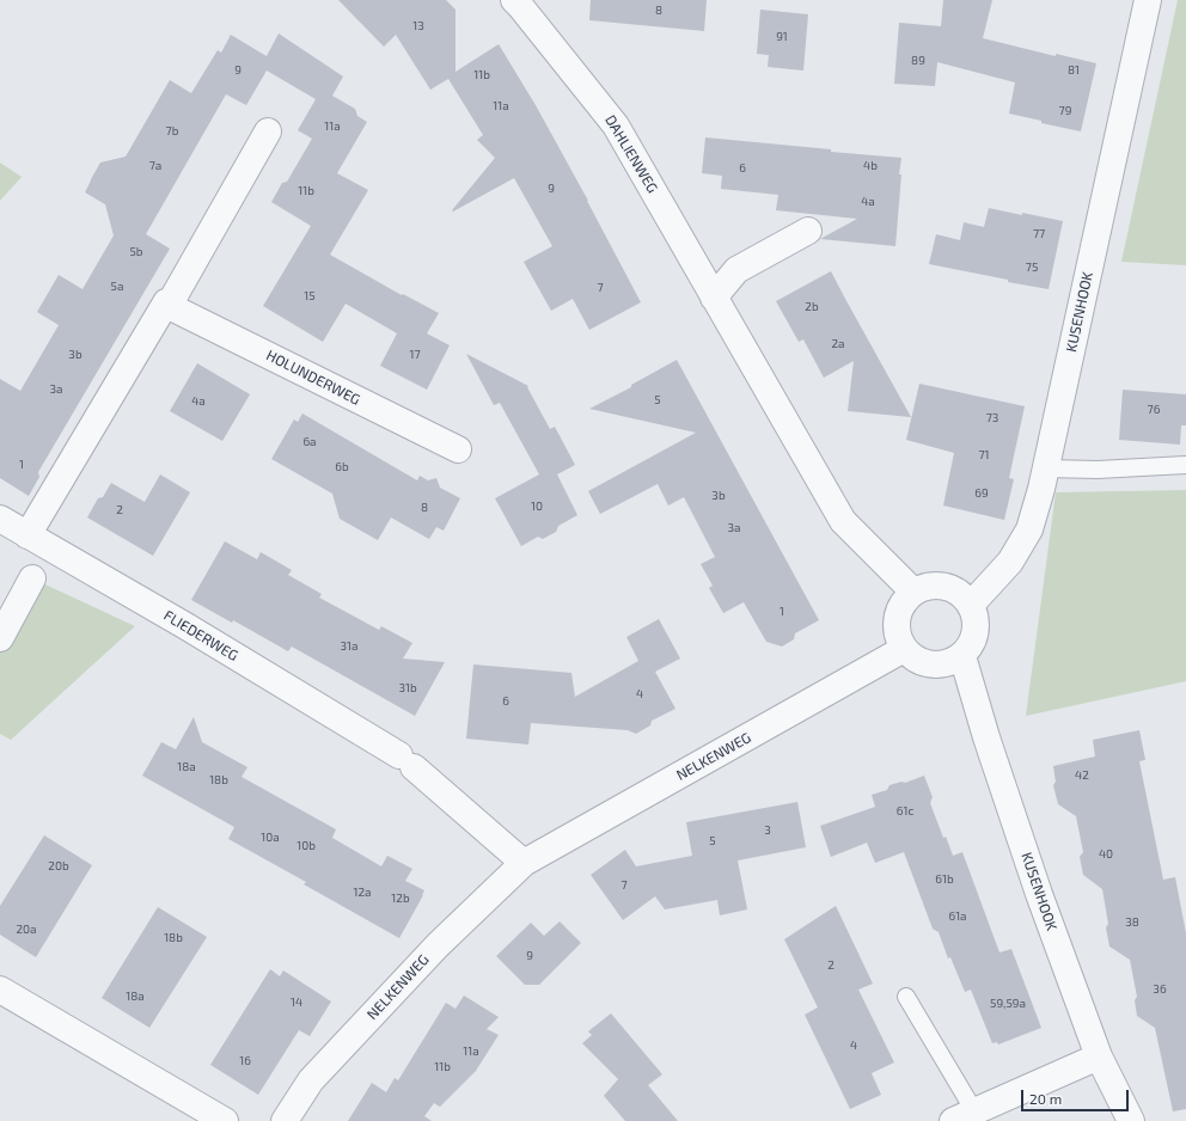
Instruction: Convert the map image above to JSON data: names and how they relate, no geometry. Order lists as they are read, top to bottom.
{
  "streets": {
    "street": [
      "DAHLIENWEG",
      "KUSENHOOK",
      "HOLUNDERWEG",
      "FLIEDERWEG",
      "NELKENWEG"
    ]
  },
  "crossings": [
    ["DAHLIENWEG", "KUSENHOOK"],
    ["DAHLIENWEG", "NELKENWEG"],
    ["KUSENHOOK", "NELKENWEG"],
    ["FLIEDERWEG", "NELKENWEG"]
  ],
  "house_numbers": [
    "8",
    "13",
    "91",
    "89",
    "9",
    "81",
    "11b",
    "11a",
    "79",
    "11a",
    "7b",
    "7a",
    "4b",
    "6",
    "9",
    "11b",
    "4a",
    "77",
    "5b",
    "75",
    "5a",
    "7",
    "15",
    "2b",
    "2a",
    "3b",
    "17",
    "3a",
    "5",
    "4a",
    "76",
    "73",
    "6a",
    "71",
    "1",
    "6b",
    "69",
    "3b",
    "10",
    "8",
    "2",
    "3a",
    "1",
    "31a",
    "31b",
    "4",
    "6",
    "18a",
    "42",
    "18b",
    "61c",
    "3",
    "10a",
    "5",
    "10b",
    "40",
    "20b",
    "61b",
    "7",
    "12a",
    "12b",
    "61a",
    "38",
    "20a",
    "18b",
    "9",
    "2",
    "36",
    "18a",
    "14",
    "59,59a",
    "4",
    "11a",
    "16",
    "11b"
  ],
  "scale_bar": "20 m"
}
